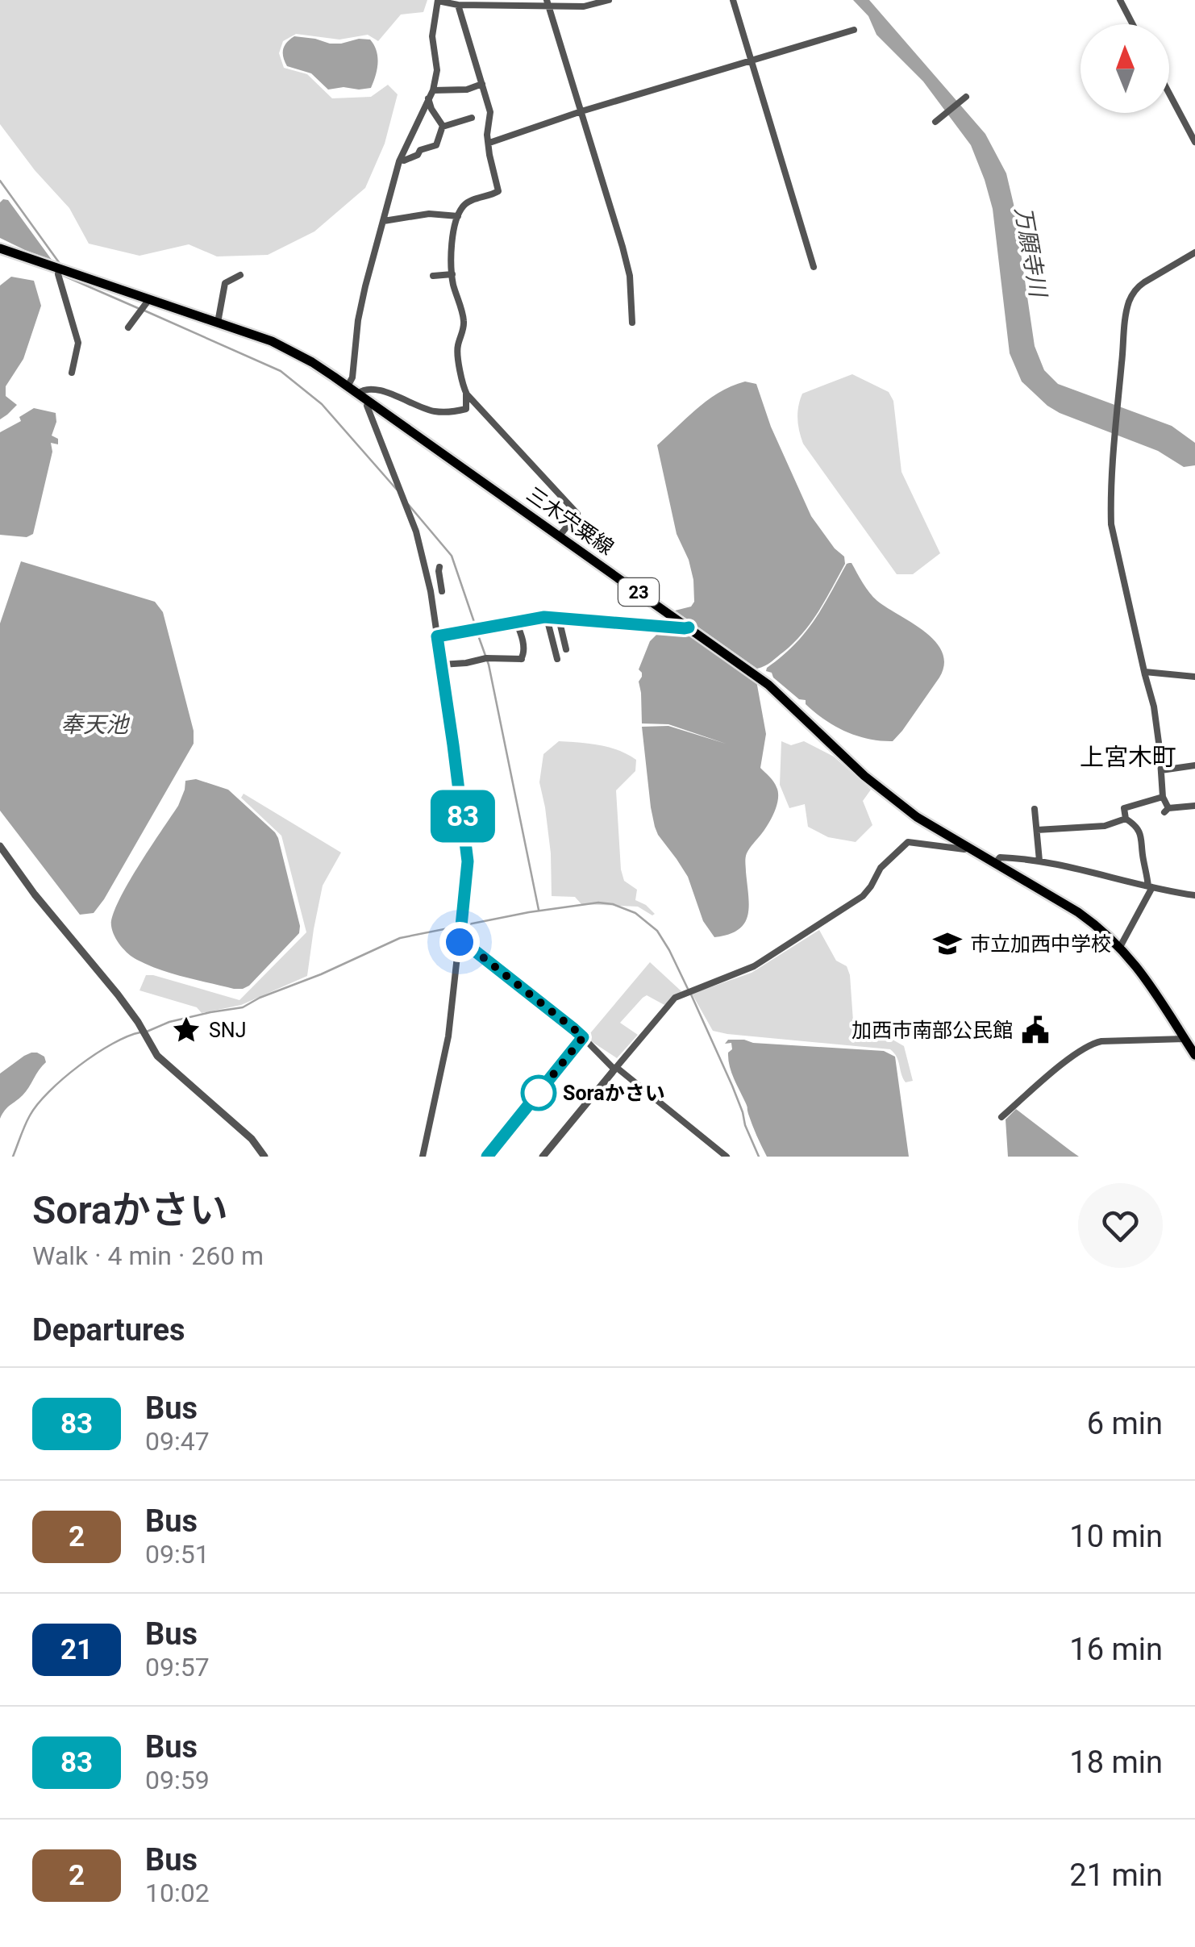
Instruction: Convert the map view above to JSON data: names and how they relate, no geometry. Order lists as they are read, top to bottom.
{
  "streets": {
    "main road": ["三木宍粟線", "23"]
  },
  "districts": ["上宮木町"],
  "water": ["万願寺川", "奉天池"],
  "places": {
    "school or university": ["市立加西中学校"],
    "place": ["SNJ"],
    "public building": ["加西市南部公民館"],
    "other": ["Soraかさい"]
  },
  "lines": ["bus line 83"],
  "north": "top",
  "page": {
    "on_map": "83",
    "heading": [
      ["Soraかさい", "Walk · 4 min · 260 m"],
      "Departures"
    ],
    "list": [
      {
        "mark": "83",
        "name": "Bus",
        "note": "09:47",
        "value": "6 min"
      },
      {
        "mark": "2",
        "name": "Bus",
        "note": "09:51",
        "value": "10 min"
      },
      {
        "mark": "21",
        "name": "Bus",
        "note": "09:57",
        "value": "16 min"
      },
      {
        "mark": "83",
        "name": "Bus",
        "note": "09:59",
        "value": "18 min"
      },
      {
        "mark": "2",
        "name": "Bus",
        "note": "10:02",
        "value": "21 min"
      }
    ]
  }
}
